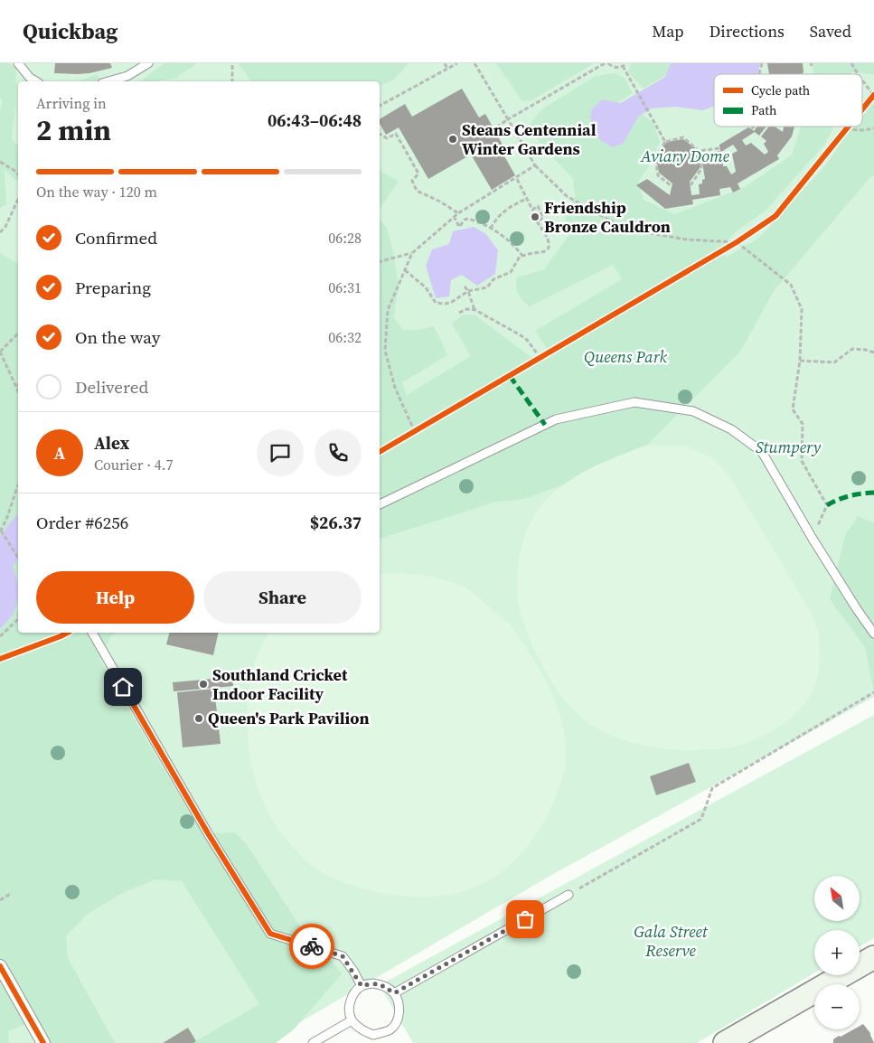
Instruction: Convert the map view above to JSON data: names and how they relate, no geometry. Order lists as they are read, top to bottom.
{
  "parks": [
    "Aviary Dome",
    "Queens Park",
    "Stumpery",
    "Gala Street Reserve"
  ],
  "places": [
    "Steans Centennial Winter Gardens",
    "Friendship Bronze Cauldron",
    "Southland Cricket Indoor Facility",
    "Queen's Park Pavilion"
  ],
  "legend": ["Cycle path", "Path"],
  "north": "top left",
  "page": {
    "header": "Quickbag",
    "nav": ["Map", "Directions", "Saved"],
    "heading": ["2 min", "Arriving in", "06:43–06:48"],
    "panel": [
      "Alex",
      "Courier · 4.7",
      "Order #6256",
      "$26.37"
    ],
    "bar": "On the way · 120 m",
    "list": [
      ["Confirmed", "06:28"],
      ["Preparing", "06:31"],
      ["On the way", "06:32"],
      "Delivered"
    ],
    "round": "A",
    "buttons": ["Help", "Share"],
    "map_buttons": ["+", "−"]
  }
}
